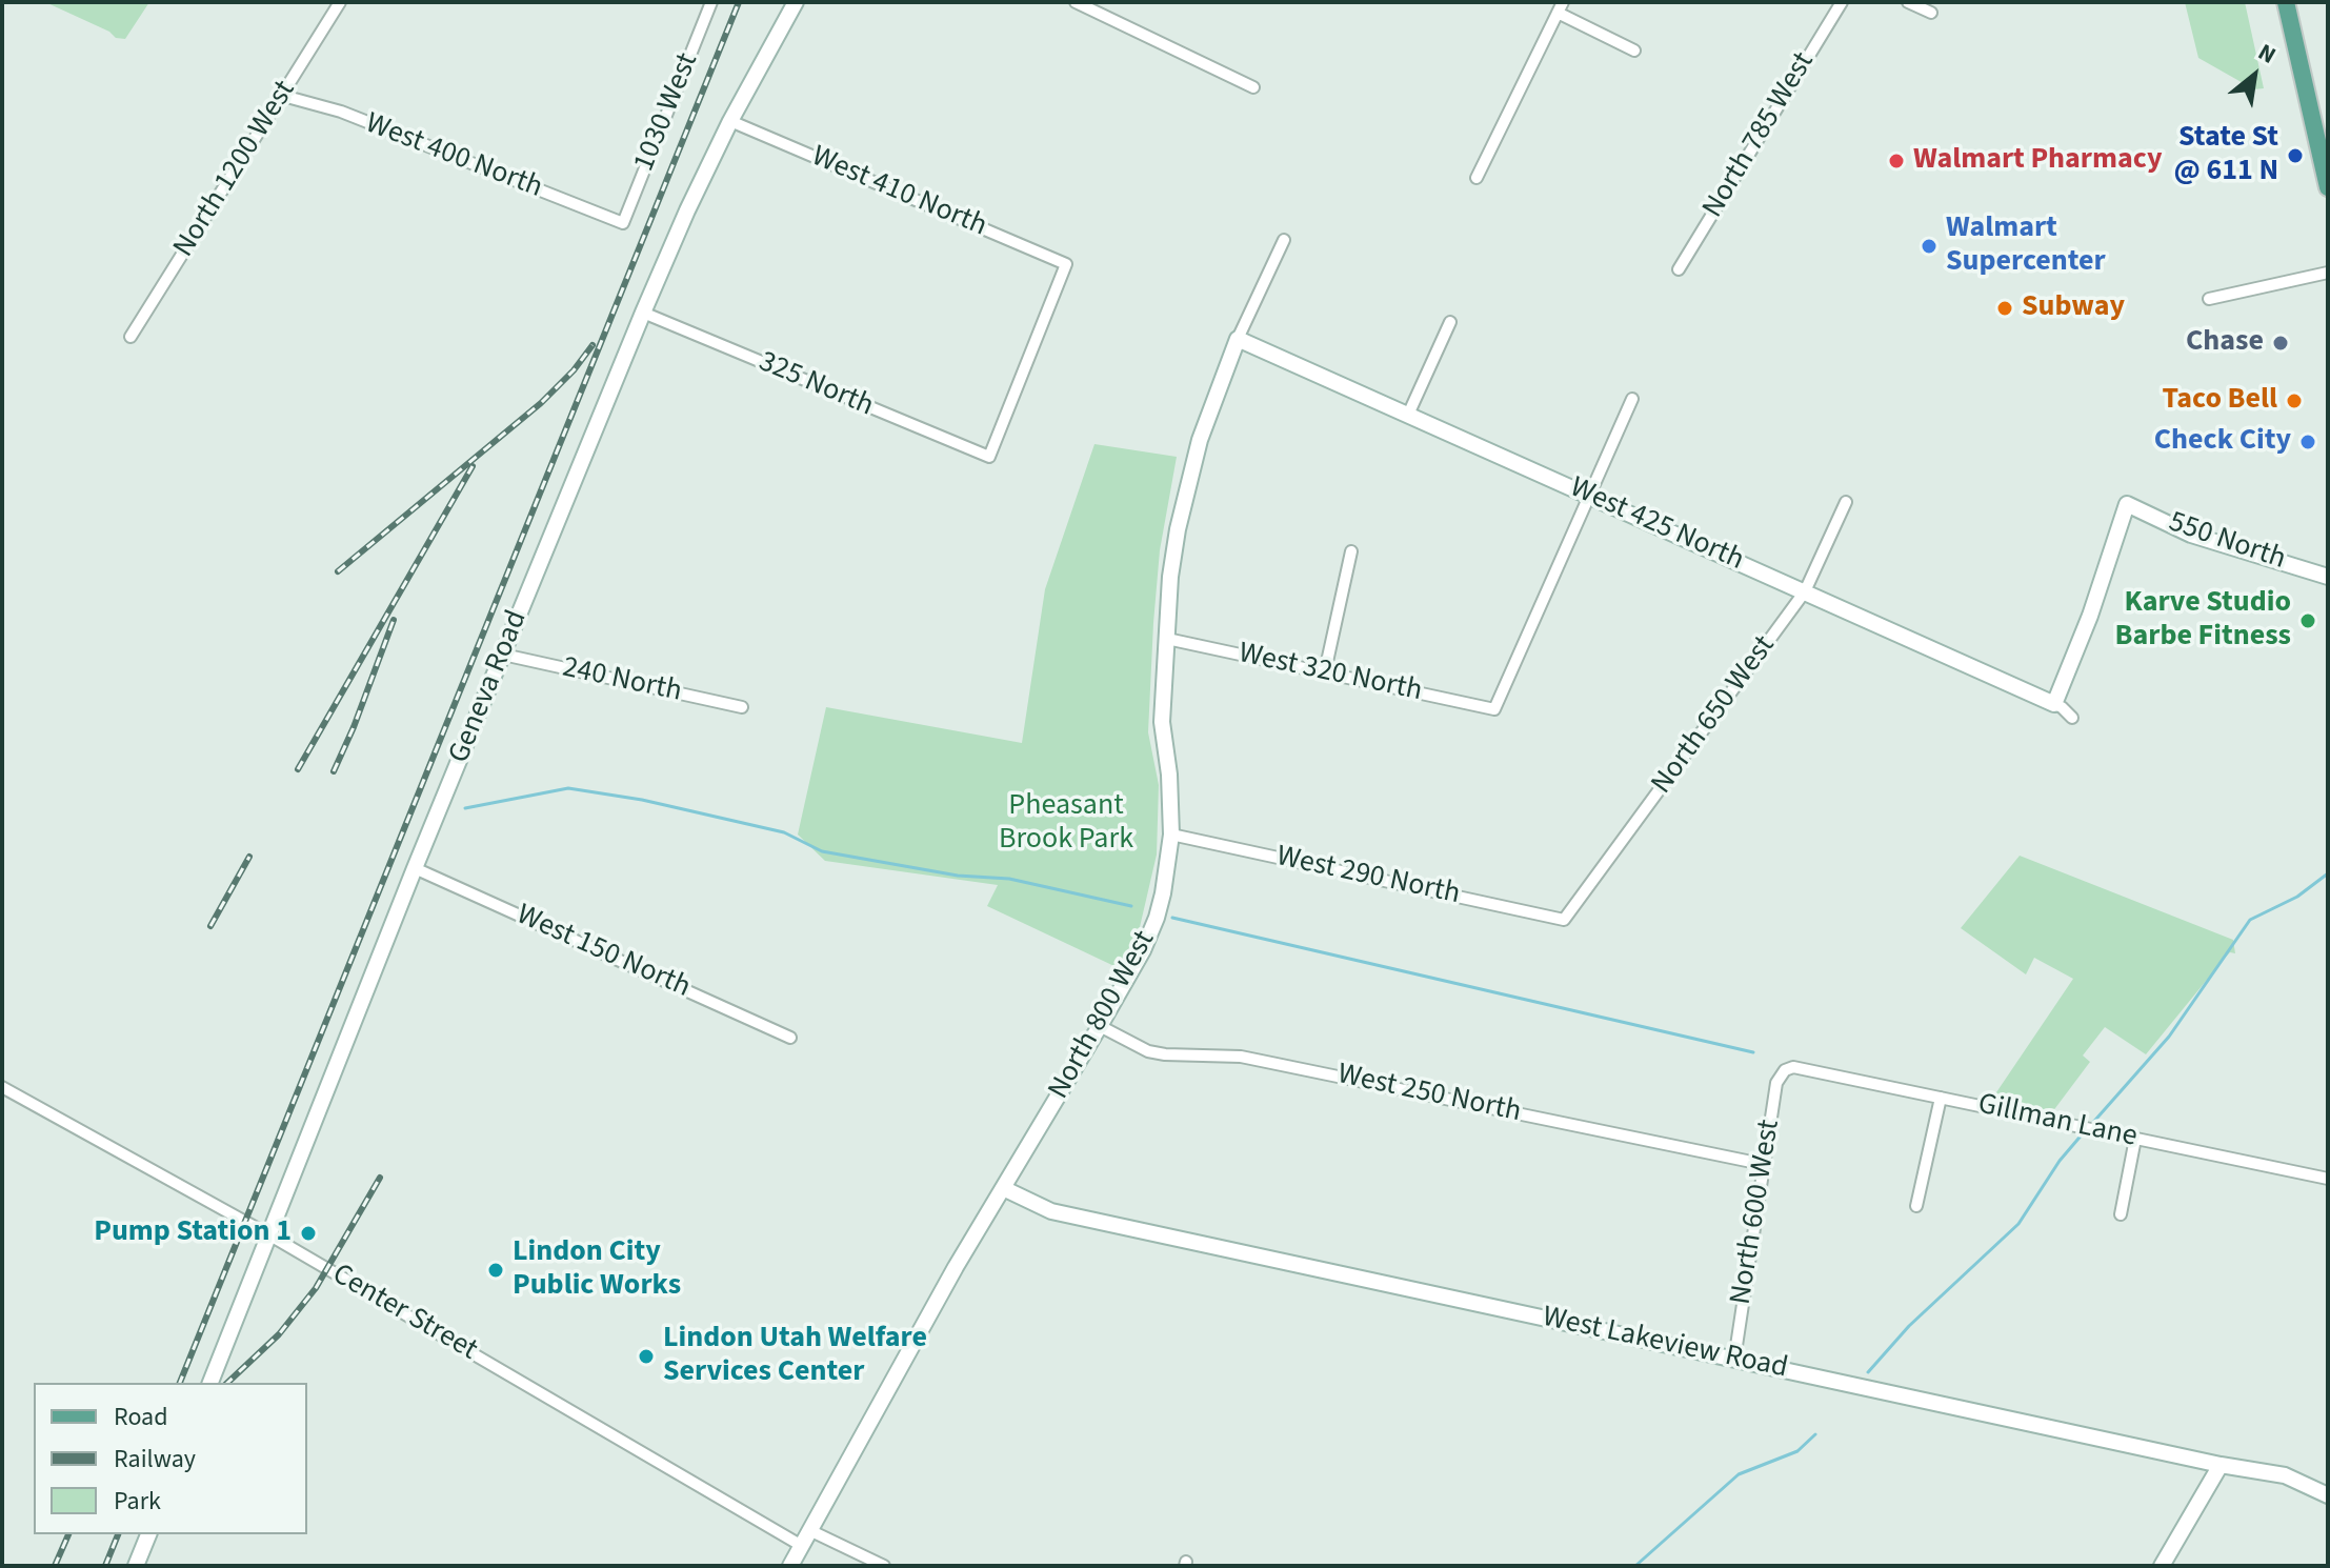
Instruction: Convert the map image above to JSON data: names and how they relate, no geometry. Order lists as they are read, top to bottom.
{
  "streets": {
    "street": [
      "1030 West",
      "North 785 West",
      "West 400 North",
      "North 1200 West",
      "West 410 North",
      "325 North",
      "West 425 North",
      "550 North",
      "West 320 North",
      "240 North",
      "Geneva Road",
      "North 650 West",
      "West 290 North",
      "West 150 North",
      "North 800 West",
      "West 250 North",
      "Gillman Lane",
      "North 600 West",
      "Center Street",
      "West Lakeview Road"
    ]
  },
  "crossings": [
    ["1030 West", "West 400 North"],
    ["West 400 North", "North 1200 West"],
    ["West 410 North", "325 North"],
    ["West 410 North", "Geneva Road"],
    ["325 North", "Geneva Road"],
    ["West 425 North", "550 North"],
    ["West 425 North", "West 320 North"],
    ["West 425 North", "North 650 West"],
    ["West 425 North", "North 800 West"],
    ["West 320 North", "North 800 West"],
    ["240 North", "Geneva Road"],
    ["Geneva Road", "West 150 North"],
    ["Geneva Road", "Center Street"],
    ["North 650 West", "West 290 North"],
    ["West 290 North", "North 800 West"],
    ["North 800 West", "West 250 North"],
    ["North 800 West", "Center Street"],
    ["North 800 West", "West Lakeview Road"],
    ["West 250 North", "North 600 West"],
    ["Gillman Lane", "North 600 West"],
    ["North 600 West", "West Lakeview Road"]
  ],
  "parks": ["Pheasant Brook Park"],
  "places": [
    "State St @ 611 N",
    "Walmart Pharmacy",
    "Walmart Supercenter",
    "Subway",
    "Chase",
    "Taco Bell",
    "Check City",
    "Karve Studio Barbe Fitness",
    "Pump Station 1",
    "Lindon City Public Works",
    "Lindon Utah Welfare Services Center"
  ],
  "legend": ["Road", "Railway", "Park"],
  "north": "top right"
}
